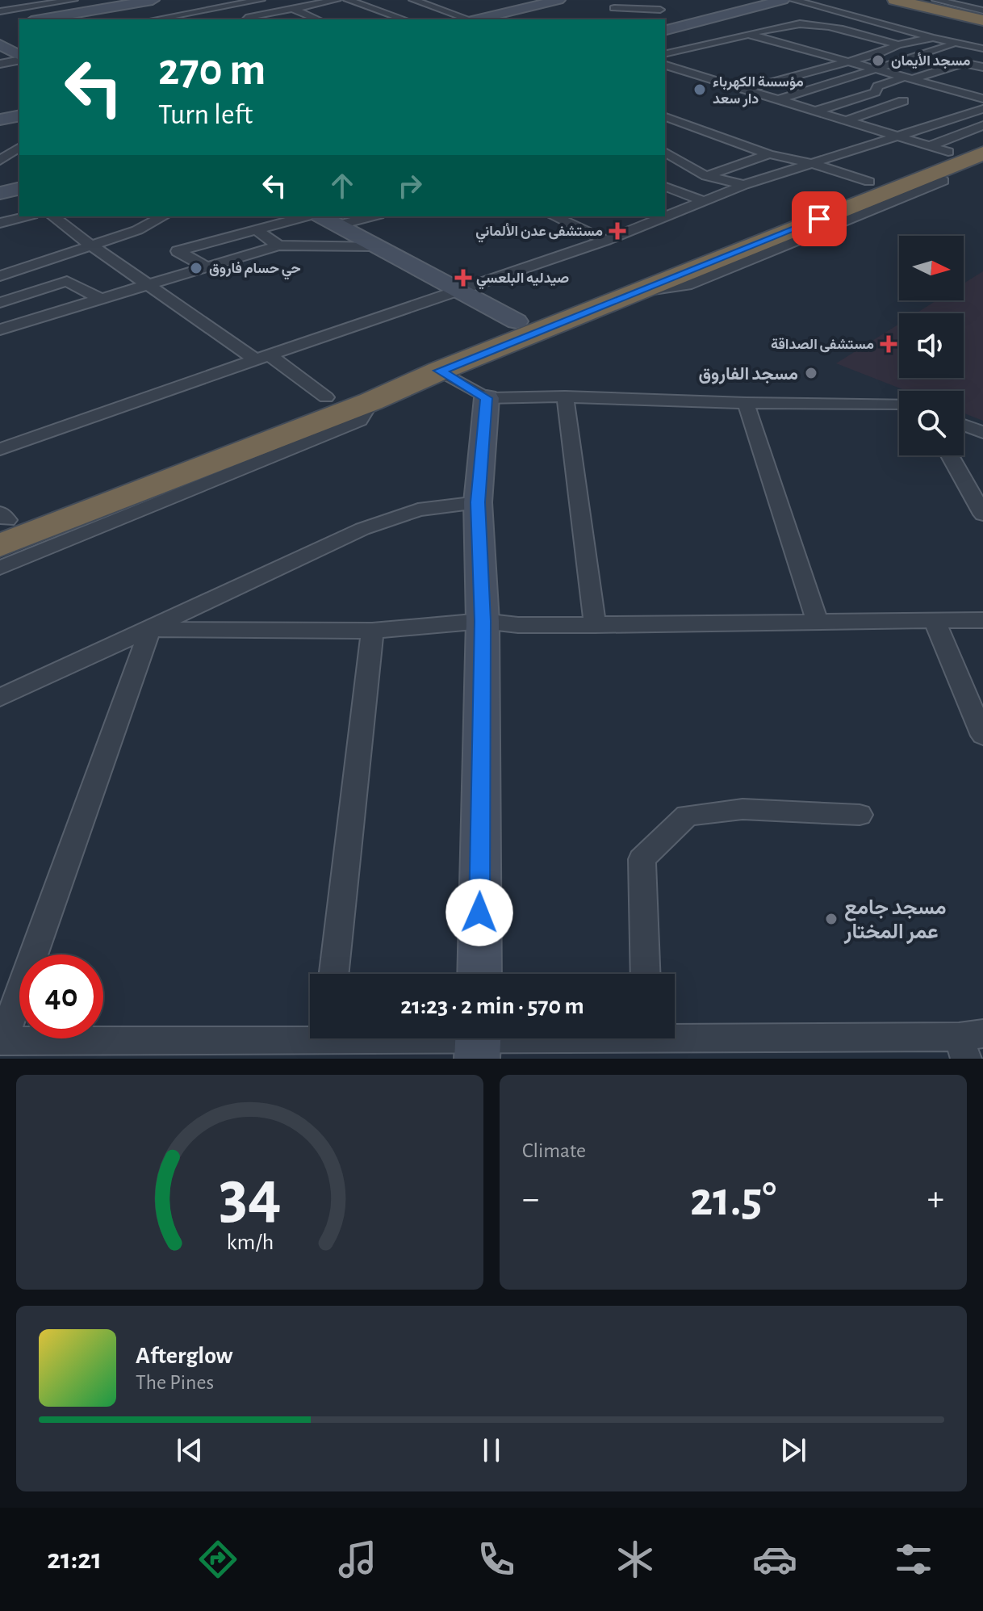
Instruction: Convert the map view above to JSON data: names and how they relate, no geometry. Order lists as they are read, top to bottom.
{
  "places": {
    "other": [
      "مسجد الأيمان",
      "مؤسسة الكهرباء دار سعد",
      "حي حسام فاروق",
      "مسجد الفاروق",
      "مسجد جامع عمر المختار"
    ],
    "health": ["مستشفى عدن الألماني", "صيدليه البلعسي", "مستشفى الصداقة"]
  },
  "north": "right",
  "page": {
    "turn": ["270 m", "Turn left"],
    "limit": "40",
    "trip": "21:23 · 2 min · 570 m",
    "tile": "Climate",
    "heat": ["−", "21.5°", "+"],
    "song": ["Afterglow", "The Pines"],
    "tabs": "21:21",
    "gauge": ["34", "km/h"]
  }
}
